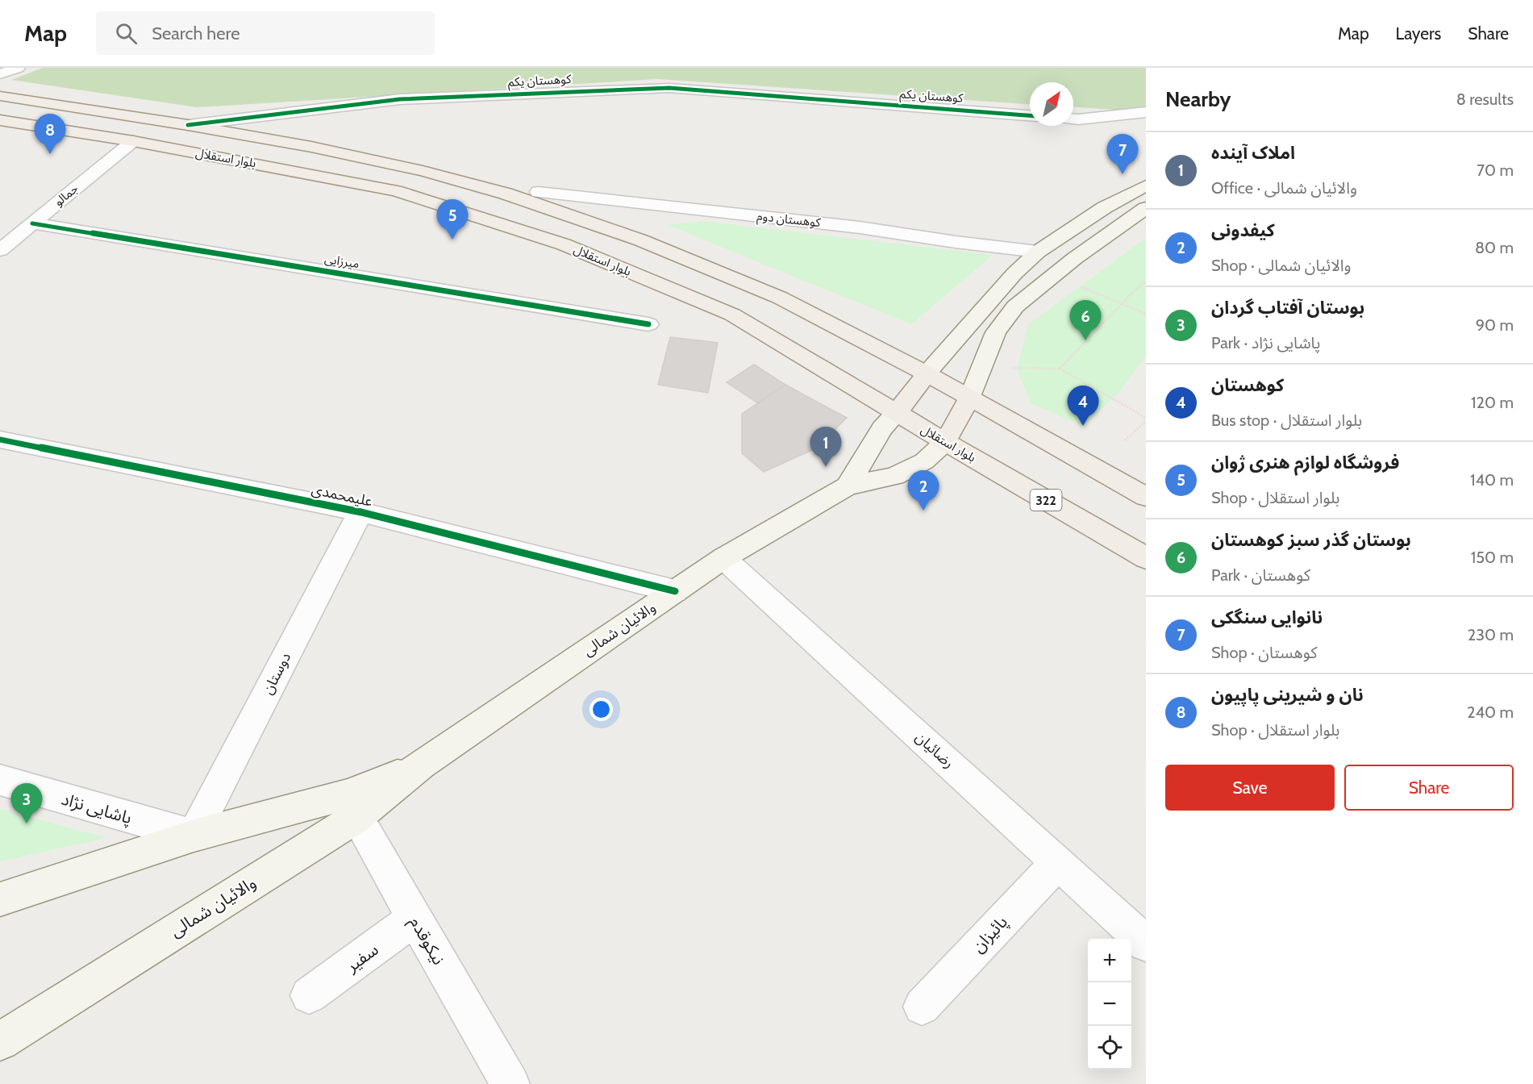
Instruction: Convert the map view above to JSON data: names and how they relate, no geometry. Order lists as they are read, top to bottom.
{
  "streets": {
    "main road": ["بلوار استقلال", "322", "والائیان شمالی"],
    "street": [
      "کوهستان یکم",
      "جمالو",
      "کوهستان دوم",
      "میرزایی",
      "علیمحمدی",
      "دوستان",
      "رضائیان",
      "پاشایی نژاد",
      "پائیزان",
      "نیکوقدم",
      "سفیر"
    ]
  },
  "crossings": [
    ["کوهستان یکم", "بلوار استقلال"],
    ["بلوار استقلال", "جمالو"],
    ["بلوار استقلال", "والائیان شمالی"],
    ["جمالو", "میرزایی"],
    ["علیمحمدی", "والائیان شمالی"],
    ["علیمحمدی", "دوستان"],
    ["والائیان شمالی", "دوستان"],
    ["والائیان شمالی", "رضائیان"],
    ["والائیان شمالی", "پاشایی نژاد"],
    ["والائیان شمالی", "نیکوقدم"],
    ["دوستان", "پاشایی نژاد"],
    ["رضائیان", "پائیزان"],
    ["نیکوقدم", "سفیر"]
  ],
  "north": "top right",
  "page": {
    "header": "Map",
    "search": "Search here",
    "nav": ["Map", "Layers", "Share"],
    "heading": ["Nearby", "8 results"],
    "pins": [
      "8",
      "7",
      "5",
      "6",
      "4",
      "1",
      "2",
      "3"
    ],
    "list": [
      {
        "mark": "1",
        "name": "املاک آینده",
        "note": "Office · والائیان شمالی",
        "value": "70 m"
      },
      {
        "mark": "2",
        "name": "کیفدونی",
        "note": "Shop · والائیان شمالی",
        "value": "80 m"
      },
      {
        "mark": "3",
        "name": "بوستان آفتاب گردان",
        "note": "Park · پاشایی نژاد",
        "value": "90 m"
      },
      {
        "mark": "4",
        "name": "کوهستان",
        "note": "Bus stop · بلوار استقلال",
        "value": "120 m"
      },
      {
        "mark": "5",
        "name": "فروشگاه لوازم هنری ژوان",
        "note": "Shop · بلوار استقلال",
        "value": "140 m"
      },
      {
        "mark": "6",
        "name": "بوستان گذر سبز کوهستان",
        "note": "Park · کوهستان",
        "value": "150 m"
      },
      {
        "mark": "7",
        "name": "نانوایی سنگکی",
        "note": "Shop · کوهستان",
        "value": "230 m"
      },
      {
        "mark": "8",
        "name": "نان و شیرینی پاپیون",
        "note": "Shop · بلوار استقلال",
        "value": "240 m"
      }
    ],
    "buttons": ["Save", "Share"],
    "map_buttons": ["+", "−"]
  }
}
